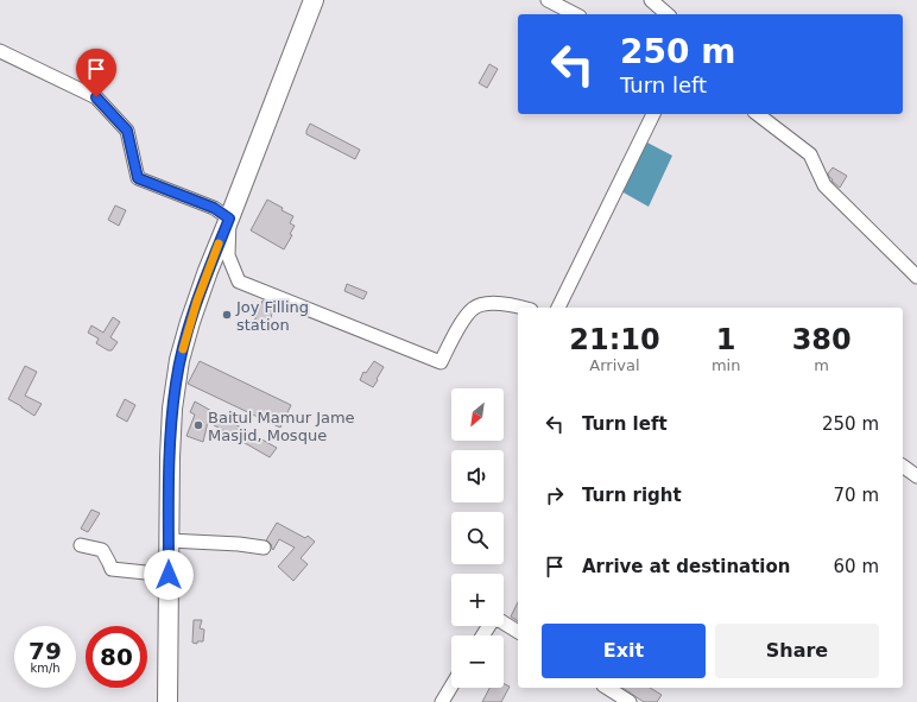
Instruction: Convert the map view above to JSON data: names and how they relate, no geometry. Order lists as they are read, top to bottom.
{
  "places": ["Joy Filling station", "Baitul Mamur Jame Masjid, Mosque"],
  "north": "bottom left",
  "page": {
    "turn": ["250 m", "Turn left"],
    "eta": [
      "21:10",
      "Arrival",
      "1",
      "min",
      "380",
      "m"
    ],
    "map_buttons": ["+", "−"],
    "list": [
      {
        "name": "Turn left",
        "value": "250 m"
      },
      {
        "name": "Turn right",
        "value": "70 m"
      },
      {
        "name": "Arrive at destination",
        "value": "60 m"
      }
    ],
    "buttons": ["Exit", "Share"],
    "speed": "79 km/h",
    "limit": "80"
  }
}
